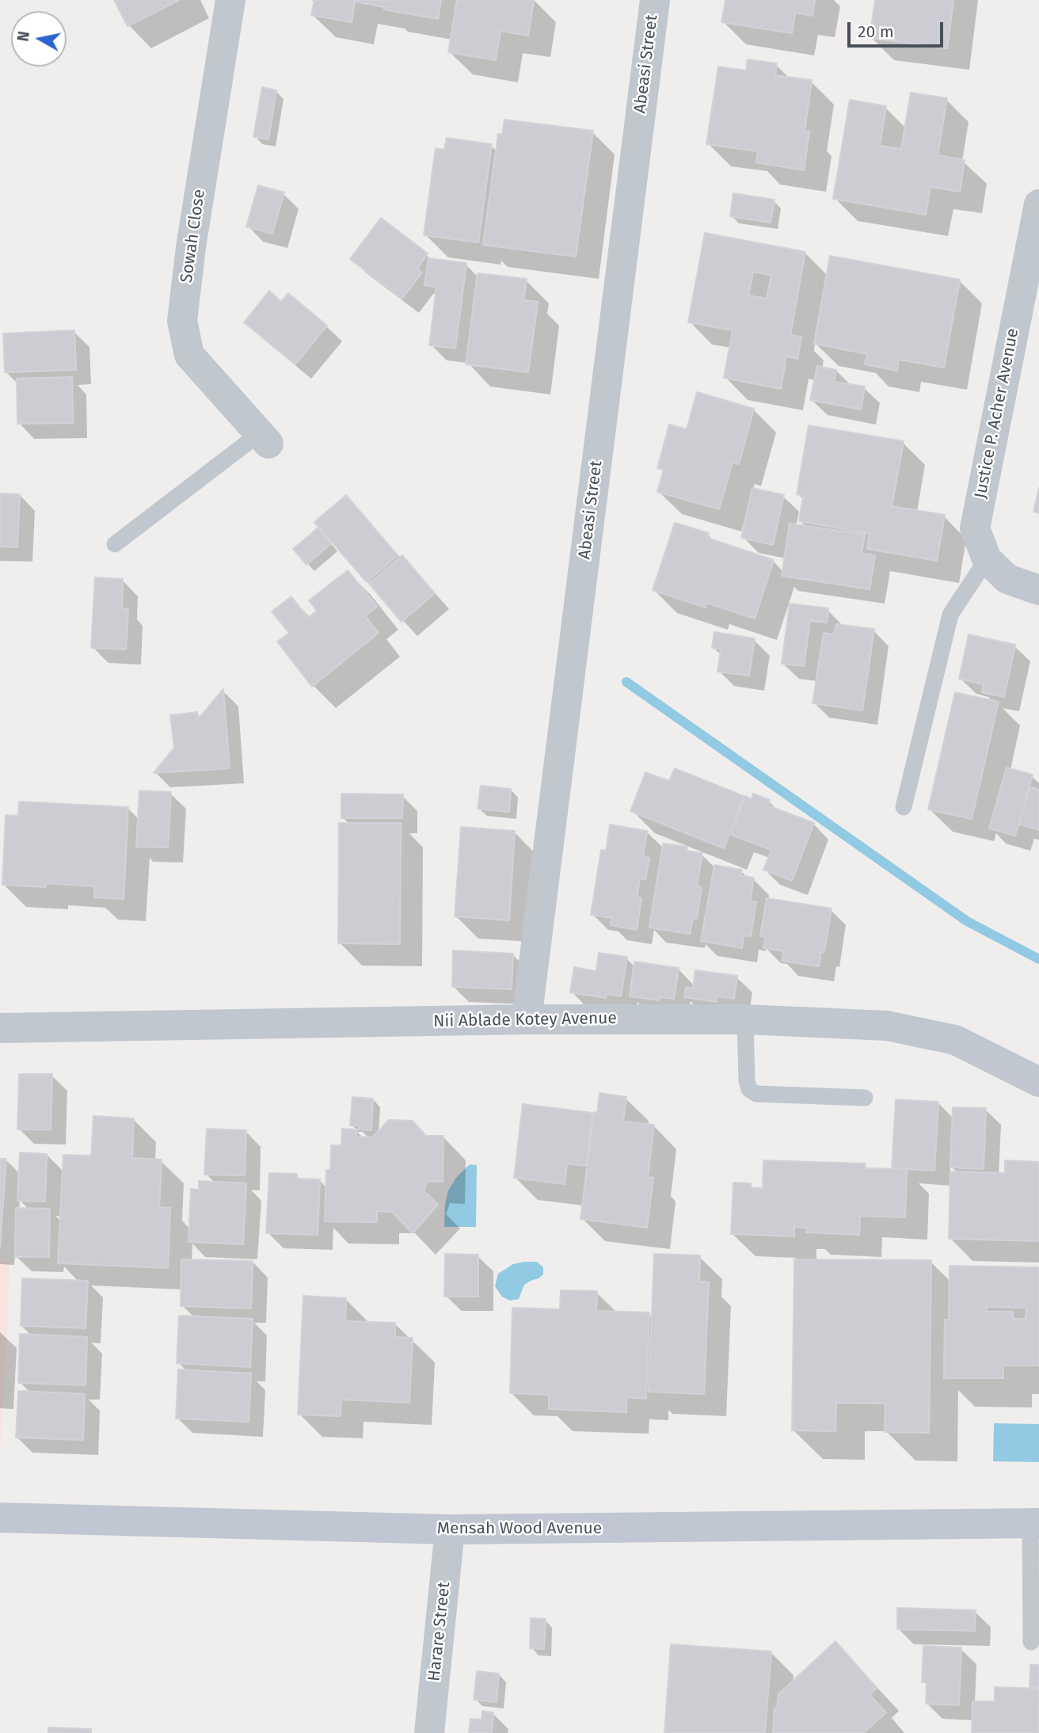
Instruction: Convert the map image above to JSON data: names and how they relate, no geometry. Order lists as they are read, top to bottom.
{
  "streets": {
    "street": [
      "Abeasi Street",
      "Sowah Close",
      "Justice P. Acher Avenue",
      "Nii Ablade Kotey Avenue",
      "Mensah Wood Avenue",
      "Harare Street"
    ]
  },
  "crossings": [
    ["Abeasi Street", "Nii Ablade Kotey Avenue"],
    ["Mensah Wood Avenue", "Harare Street"]
  ],
  "scale_bar": "20 m",
  "north": "left"
}
